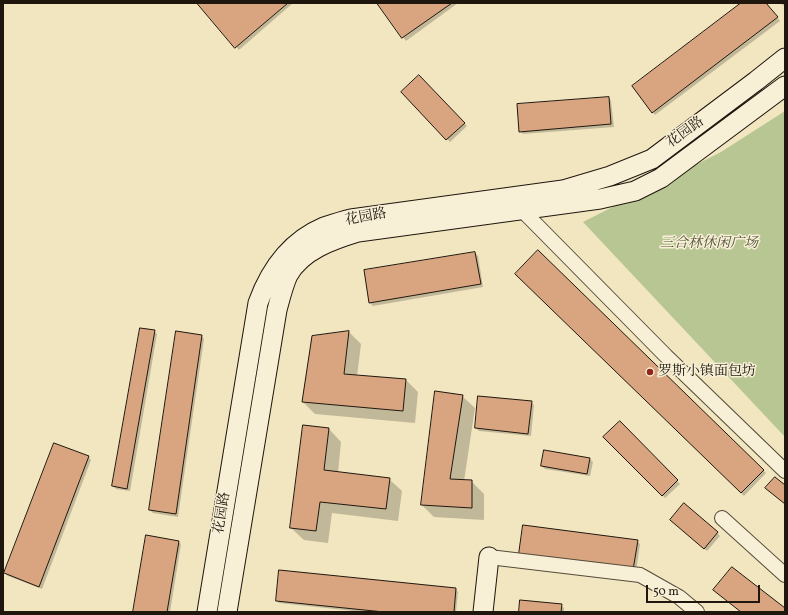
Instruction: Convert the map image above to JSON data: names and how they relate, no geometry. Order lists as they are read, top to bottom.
{
  "streets": {
    "main road": ["花园路"]
  },
  "parks": ["三合林休闲广场"],
  "places": ["罗斯小镇面包坊"],
  "scale_bar": "50 m"
}
